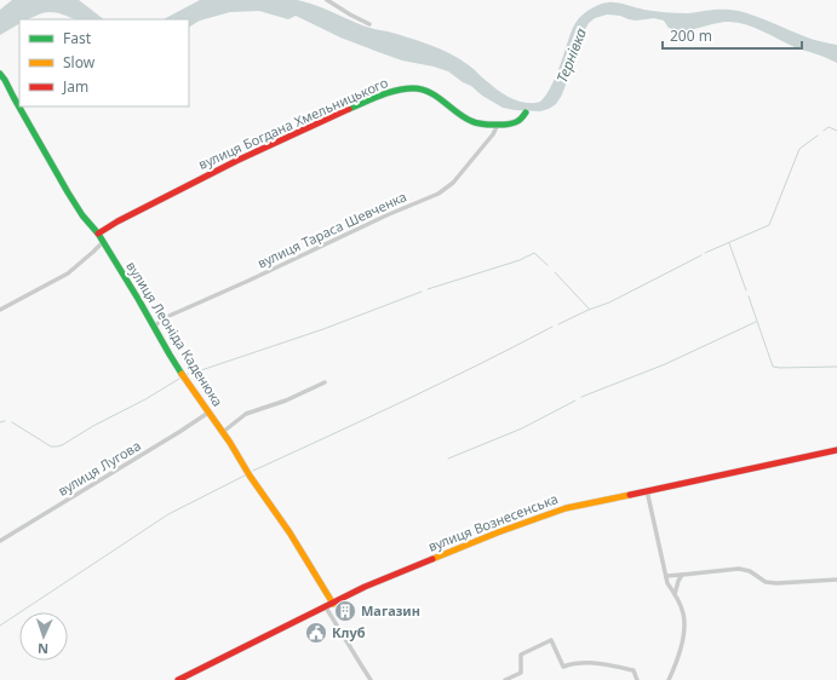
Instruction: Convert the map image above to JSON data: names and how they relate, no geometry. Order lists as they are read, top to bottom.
{
  "streets": {
    "street": [
      "вулиця Богдана Хмельницького",
      "вулиця Тараса Шевченка",
      "вулиця Леоніда Каденюка",
      "вулиця Лугова",
      "вулиця Вознесенська"
    ]
  },
  "crossings": [
    ["вулиця Богдана Хмельницького", "вулиця Тараса Шевченка"],
    ["вулиця Богдана Хмельницького", "вулиця Леоніда Каденюка"],
    ["вулиця Тараса Шевченка", "вулиця Леоніда Каденюка"],
    ["вулиця Леоніда Каденюка", "вулиця Лугова"],
    ["вулиця Леоніда Каденюка", "вулиця Вознесенська"]
  ],
  "water": ["Тернівка"],
  "places": {
    "building": ["Магазин"],
    "public building": ["Клуб"]
  },
  "legend": ["Fast", "Slow", "Jam"],
  "scale_bar": "200 m",
  "north": "bottom"
}
